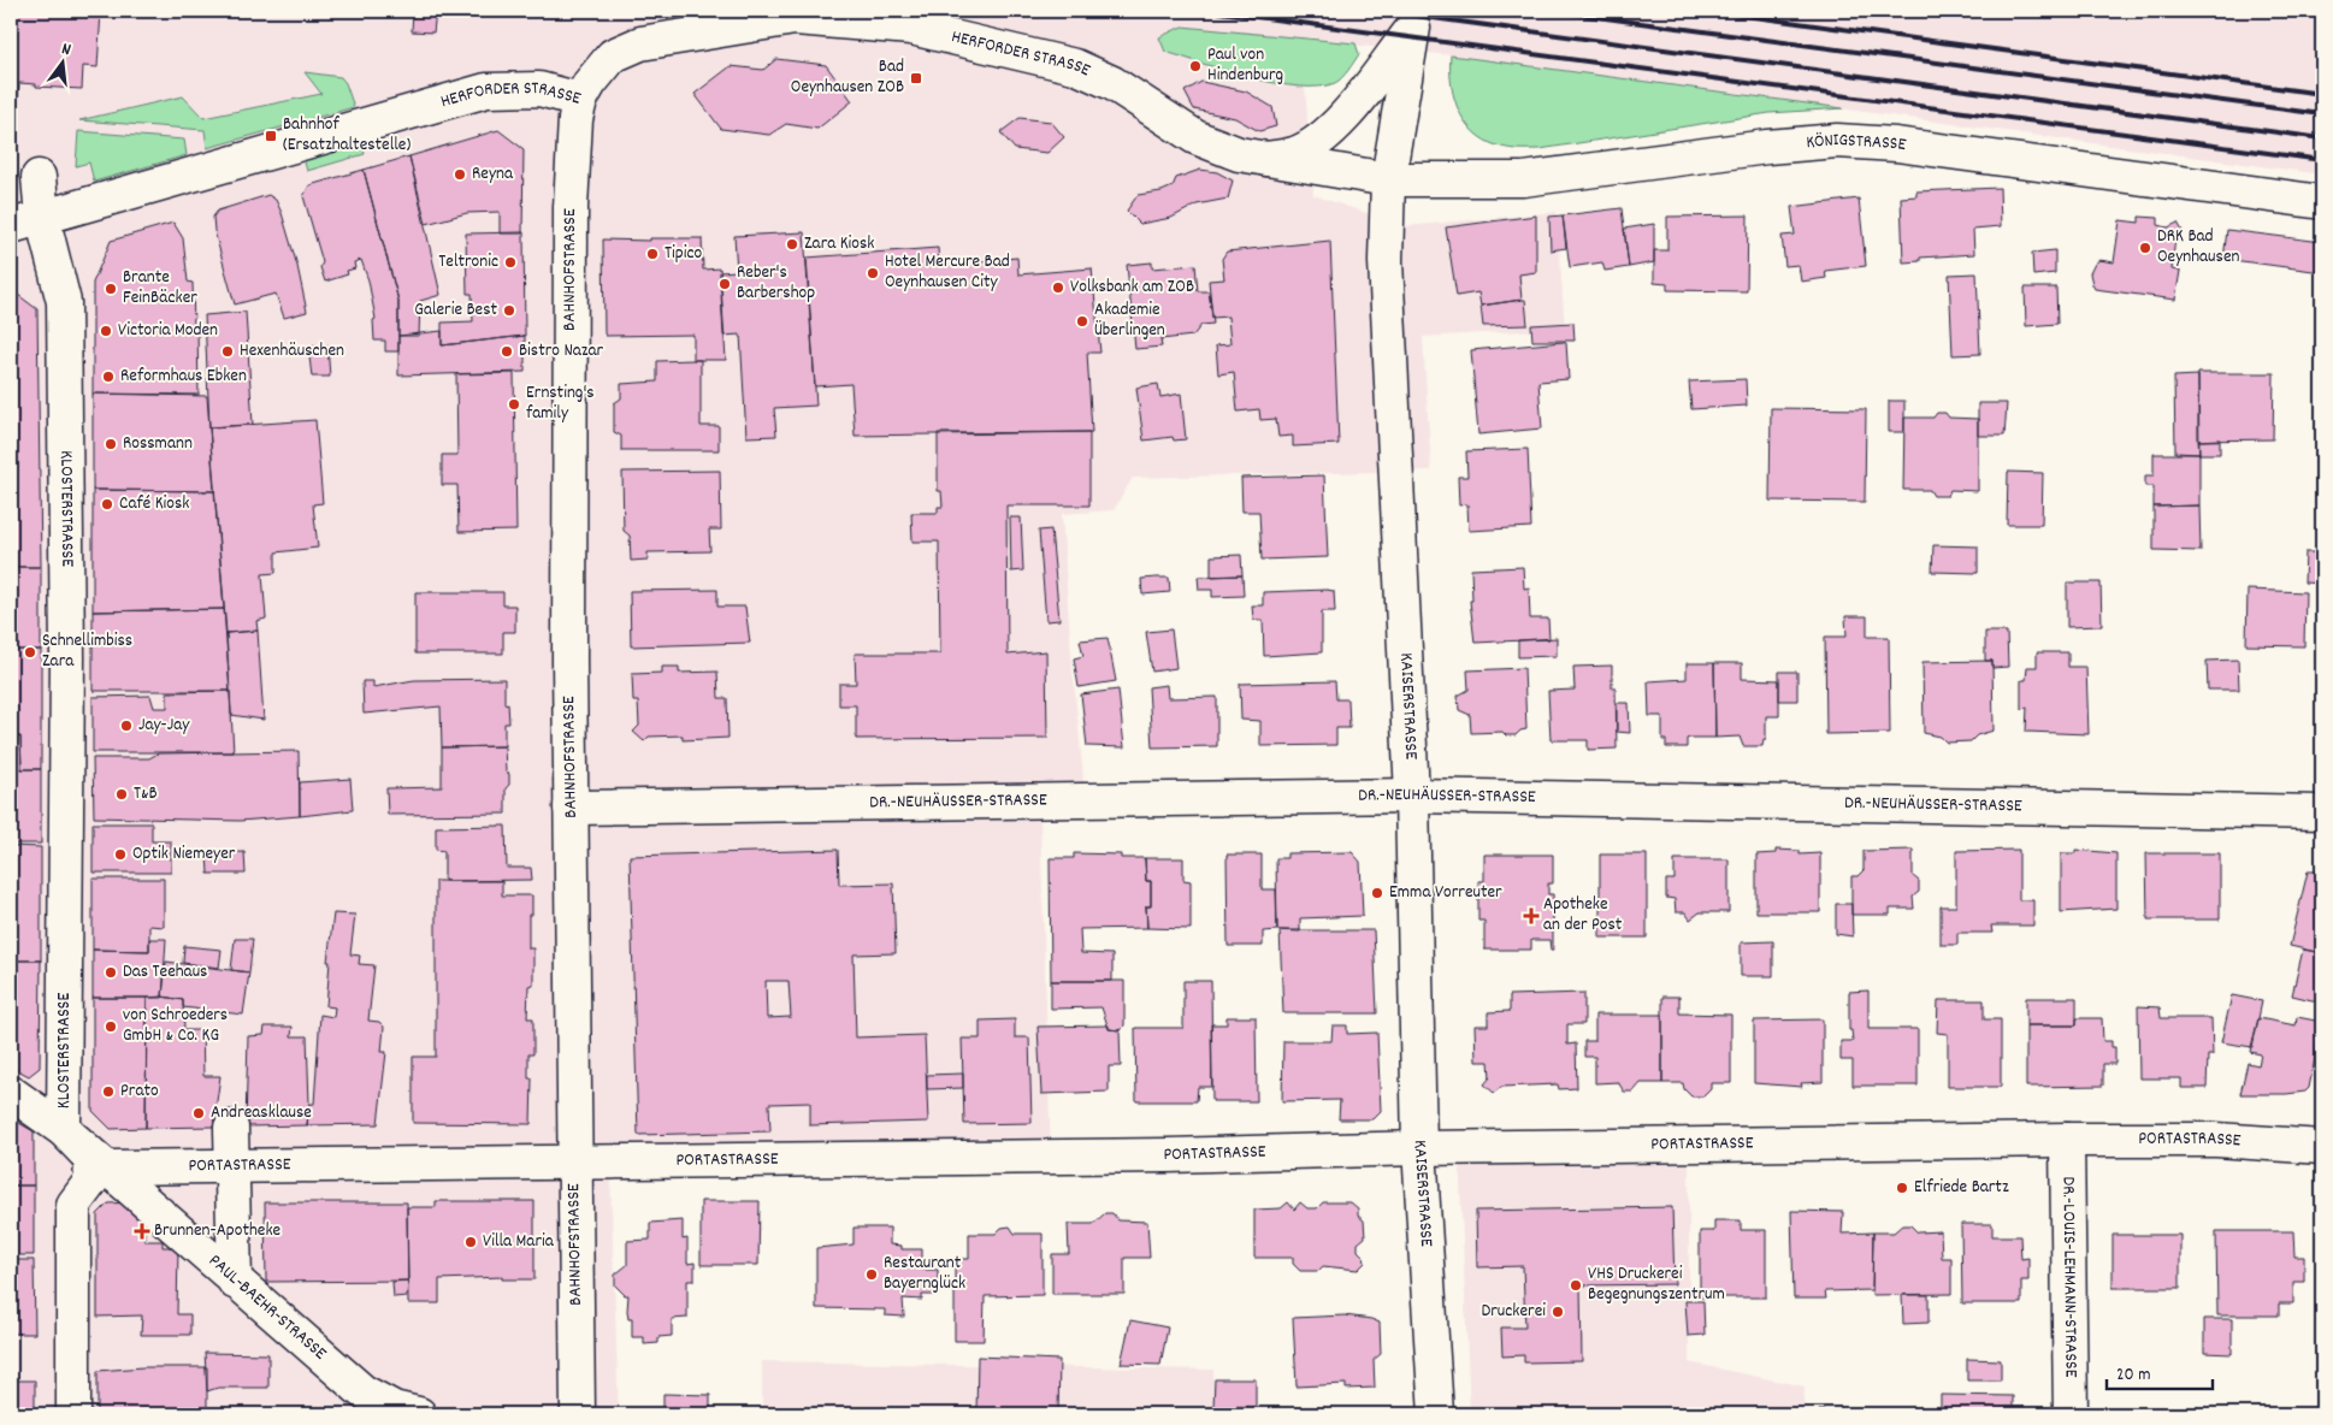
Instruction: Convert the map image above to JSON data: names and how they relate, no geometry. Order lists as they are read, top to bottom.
{
  "streets": {
    "street": [
      "HERFORDER STRASSE",
      "KÖNIGSTRASSE",
      "BAHNHOFSTRASSE",
      "KLOSTERSTRASSE",
      "KAISERSTRASSE",
      "DR.-NEUHÄUSSER-STRASSE",
      "PORTASTRASSE",
      "DR.-LOUIS-LEHMANN-STRASSE",
      "PAUL-BAEHR-STRASSE"
    ]
  },
  "crossings": [
    ["HERFORDER STRASSE", "KÖNIGSTRASSE"],
    ["HERFORDER STRASSE", "BAHNHOFSTRASSE"],
    ["HERFORDER STRASSE", "KLOSTERSTRASSE"],
    ["HERFORDER STRASSE", "KAISERSTRASSE"],
    ["KÖNIGSTRASSE", "KAISERSTRASSE"],
    ["BAHNHOFSTRASSE", "DR.-NEUHÄUSSER-STRASSE"],
    ["BAHNHOFSTRASSE", "PORTASTRASSE"],
    ["KLOSTERSTRASSE", "PAUL-BAEHR-STRASSE"],
    ["KAISERSTRASSE", "DR.-NEUHÄUSSER-STRASSE"],
    ["KAISERSTRASSE", "PORTASTRASSE"],
    ["PORTASTRASSE", "DR.-LOUIS-LEHMANN-STRASSE"],
    ["PORTASTRASSE", "PAUL-BAEHR-STRASSE"]
  ],
  "places": {
    "other": [
      "Paul von Hindenburg",
      "Reyna",
      "Zara Kiosk",
      "DRK Bad Oeynhausen",
      "Tipico",
      "Teltronic",
      "Hotel Mercure Bad Oeynhausen City",
      "Reber's Barbershop",
      "Volksbank am ZOB",
      "Brante FeinBäcker",
      "Galerie Best",
      "Akademie Überlingen",
      "Victoria Moden",
      "Hexenhäuschen",
      "Bistro Nazar",
      "Reformhaus Ebken",
      "Ernsting's family",
      "Rossmann",
      "Café Kiosk",
      "Schnellimbiss Zara",
      "Jay-Jay",
      "T&B",
      "Optik Niemeyer",
      "Emma Vorreuter",
      "Das Teehaus",
      "von Schroeders GmbH & Co. KG",
      "Prato",
      "Andreasklause",
      "Elfriede Bartz",
      "Villa Maria",
      "Restaurant Bayernglück",
      "VHS Druckerei Begegnungszentrum",
      "Druckerei"
    ],
    "transit": ["Bad Oeynhausen ZOB", "Bahnhof (Ersatzhaltestelle)"],
    "health": ["Apotheke an der Post", "Brunnen-Apotheke"]
  },
  "scale_bar": "20 m",
  "north": "top"
}
